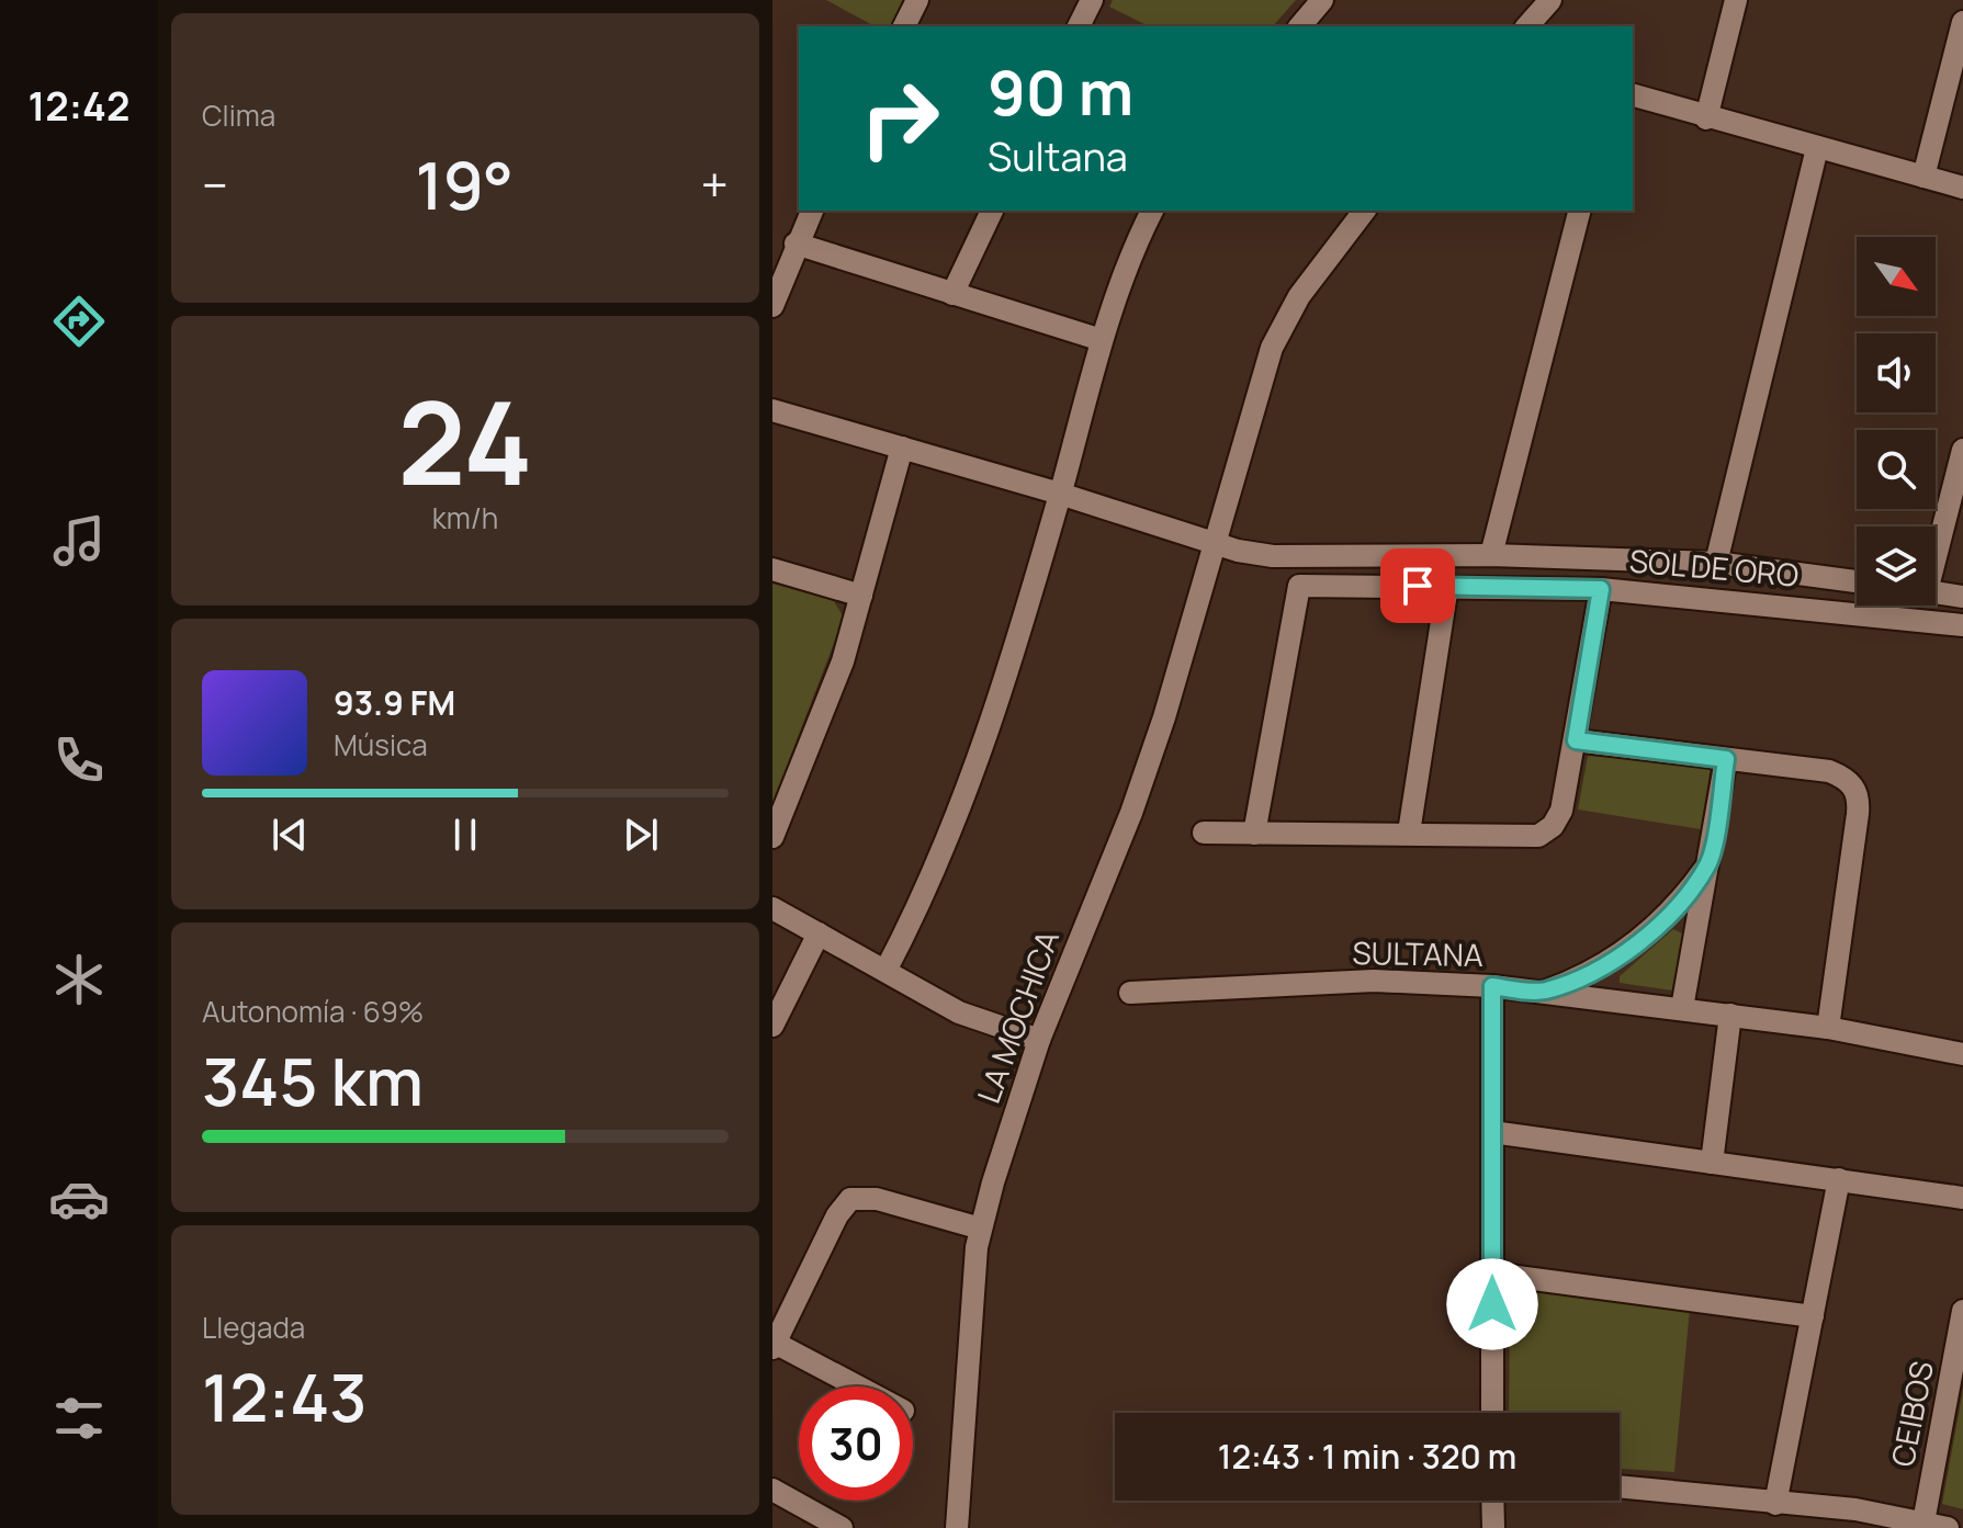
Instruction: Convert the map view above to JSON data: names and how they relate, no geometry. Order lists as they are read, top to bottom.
{
  "streets": {
    "street": [
      "SOL DE ORO",
      "SULTANA",
      "LA MOCHICA",
      "CEIBOS"
    ]
  },
  "north": "bottom right",
  "page": {
    "tabs": "12:42",
    "tile": [
      "Clima",
      ["24", "km/h"],
      ["Autonomía · 69%", "345 km"],
      ["Llegada", "12:43"]
    ],
    "turn": ["90 m", "Sultana"],
    "heat": ["−", "19°", "+"],
    "song": ["93.9 FM", "Música"],
    "limit": "30",
    "trip": "12:43 · 1 min · 320 m"
  }
}
